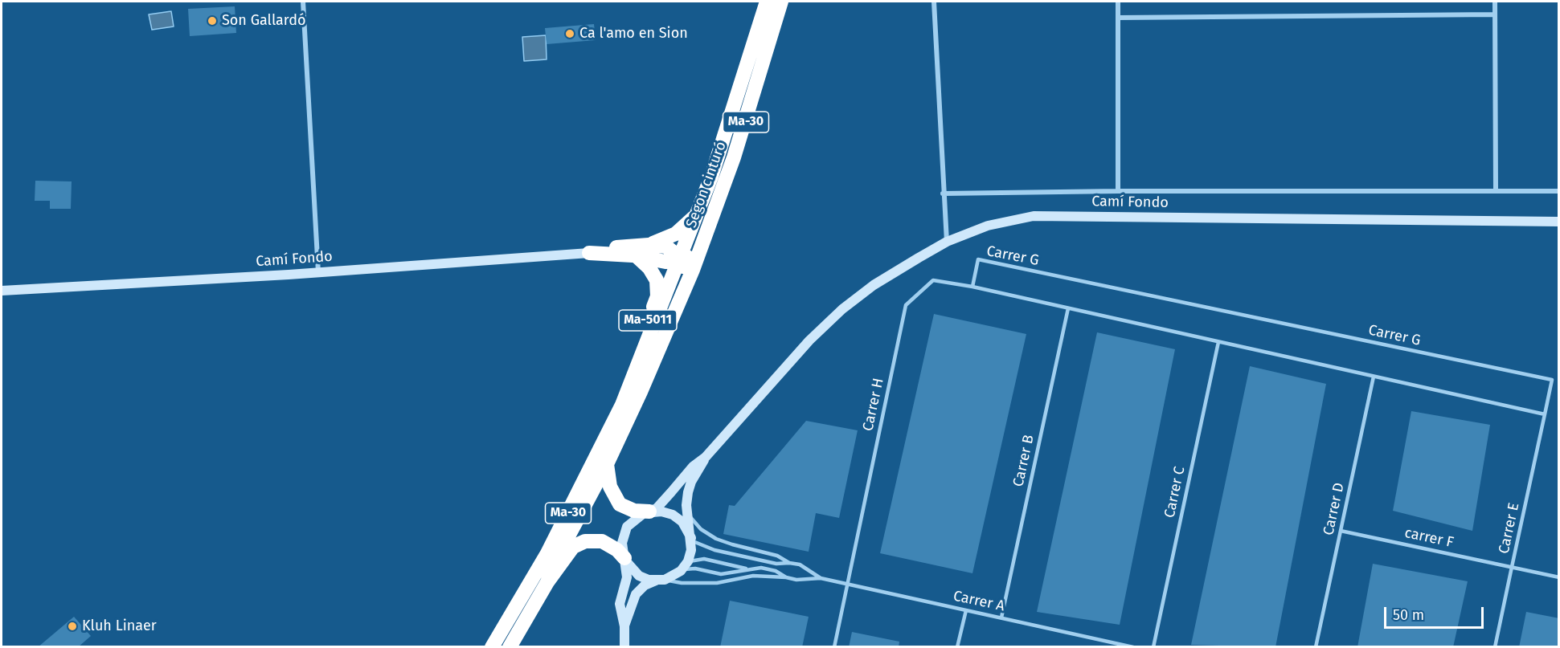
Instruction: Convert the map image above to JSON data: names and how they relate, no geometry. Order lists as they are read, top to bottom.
{
  "streets": {
    "highway": ["Ma-30", "Segon cinturó", "Ma-5011"],
    "street": ["Camí Fondo"],
    "lane": [
      "Carrer G",
      "Carrer H",
      "Carrer B",
      "Carrer C",
      "Carrer D",
      "Carrer E",
      "carrer F",
      "Carrer A"
    ]
  },
  "crossings": [
    ["Ma-30", "Segon cinturó"],
    ["Ma-30", "Ma-5011"],
    ["Segon cinturó", "Ma-5011"],
    ["Carrer G", "Carrer H"],
    ["Carrer G", "Carrer E"],
    ["Carrer H", "Carrer A"],
    ["Carrer B", "Carrer A"],
    ["Carrer D", "carrer F"],
    ["Carrer E", "carrer F"]
  ],
  "places": ["Son Gallardó", "Ca l'amo en Sion", "Kluh Linaer"],
  "scale_bar": "50 m"
}
